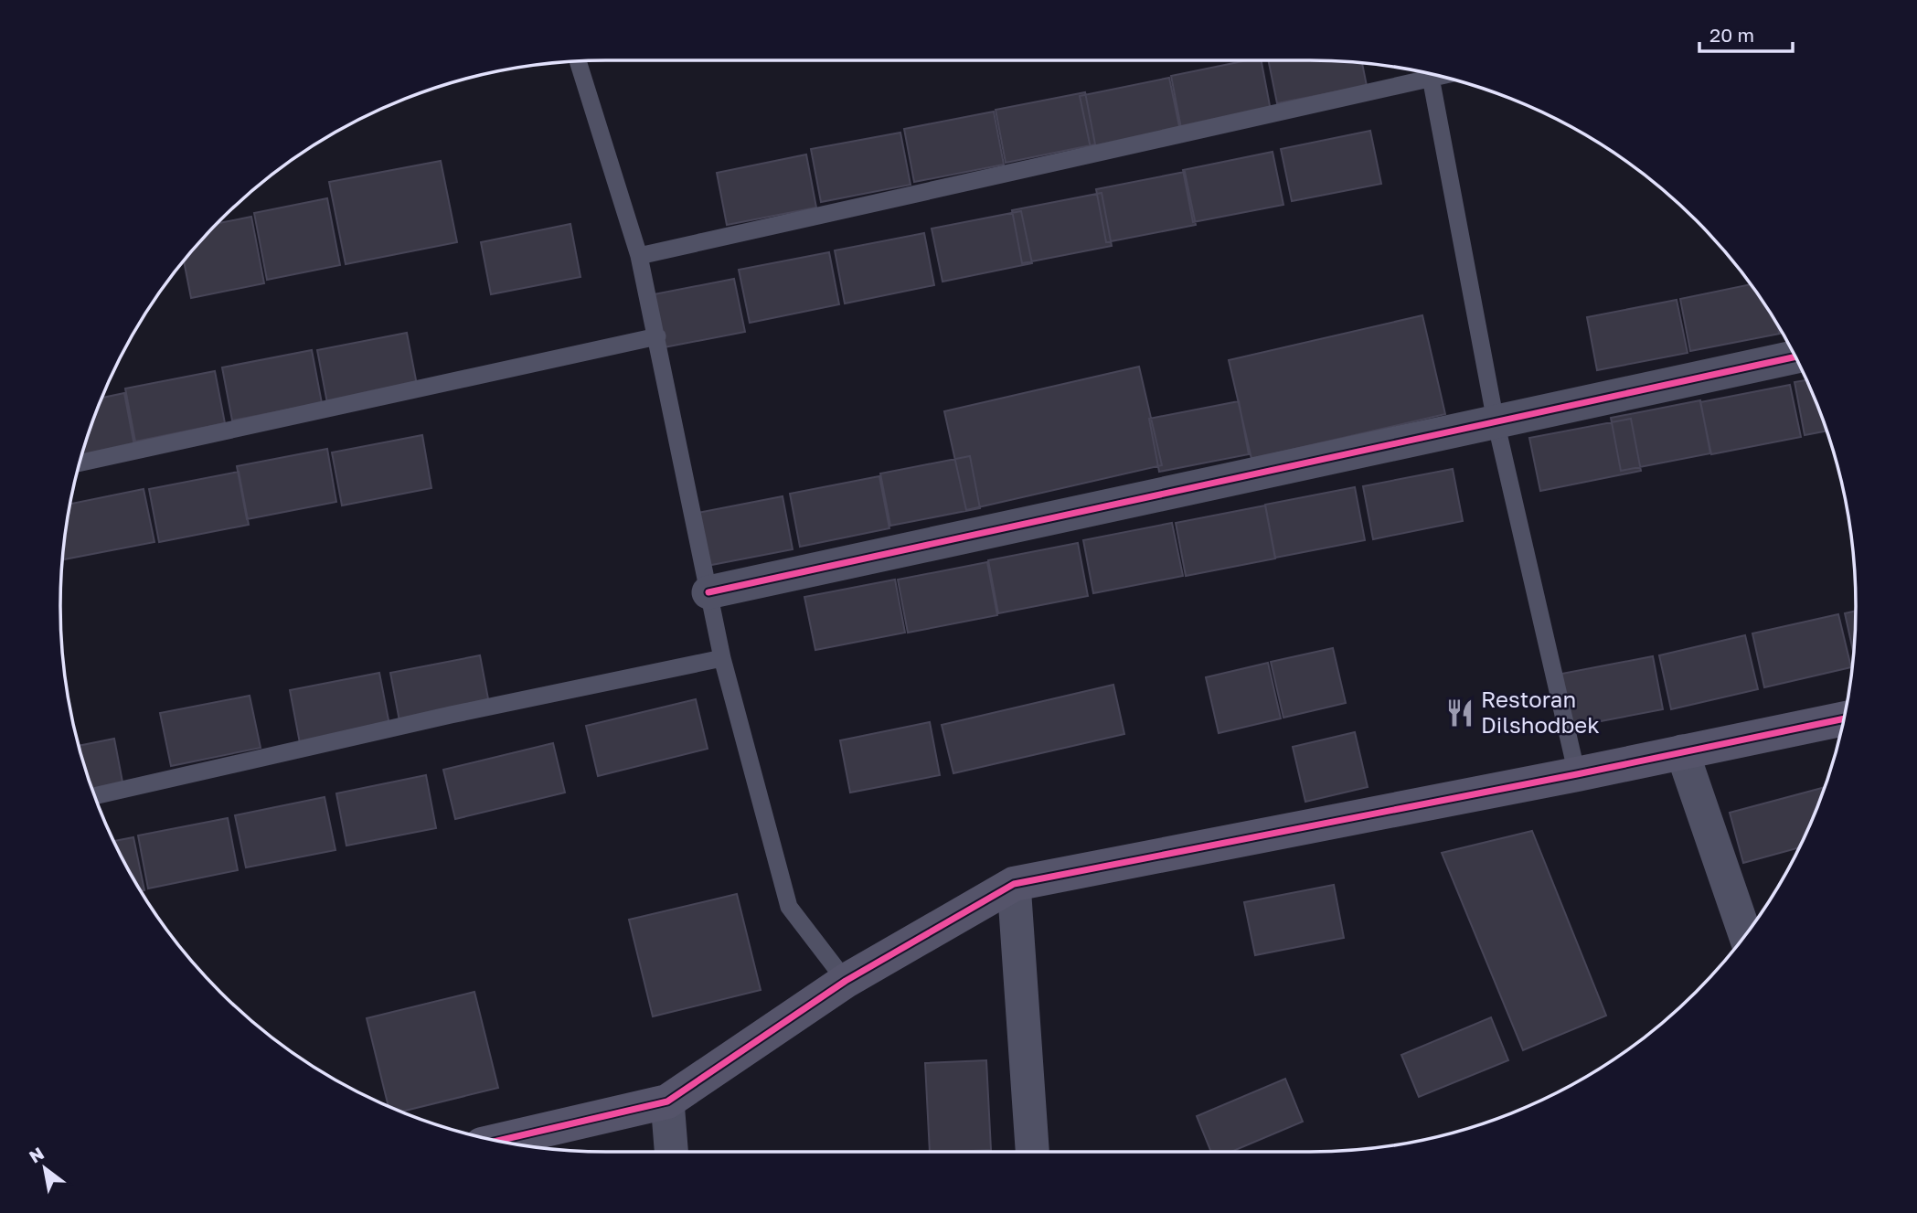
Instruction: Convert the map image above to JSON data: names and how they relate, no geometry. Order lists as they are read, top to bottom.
{
  "places": {
    "restaurant": ["Restoran Dilshodbek"]
  },
  "scale_bar": "20 m",
  "north": "top left"
}
